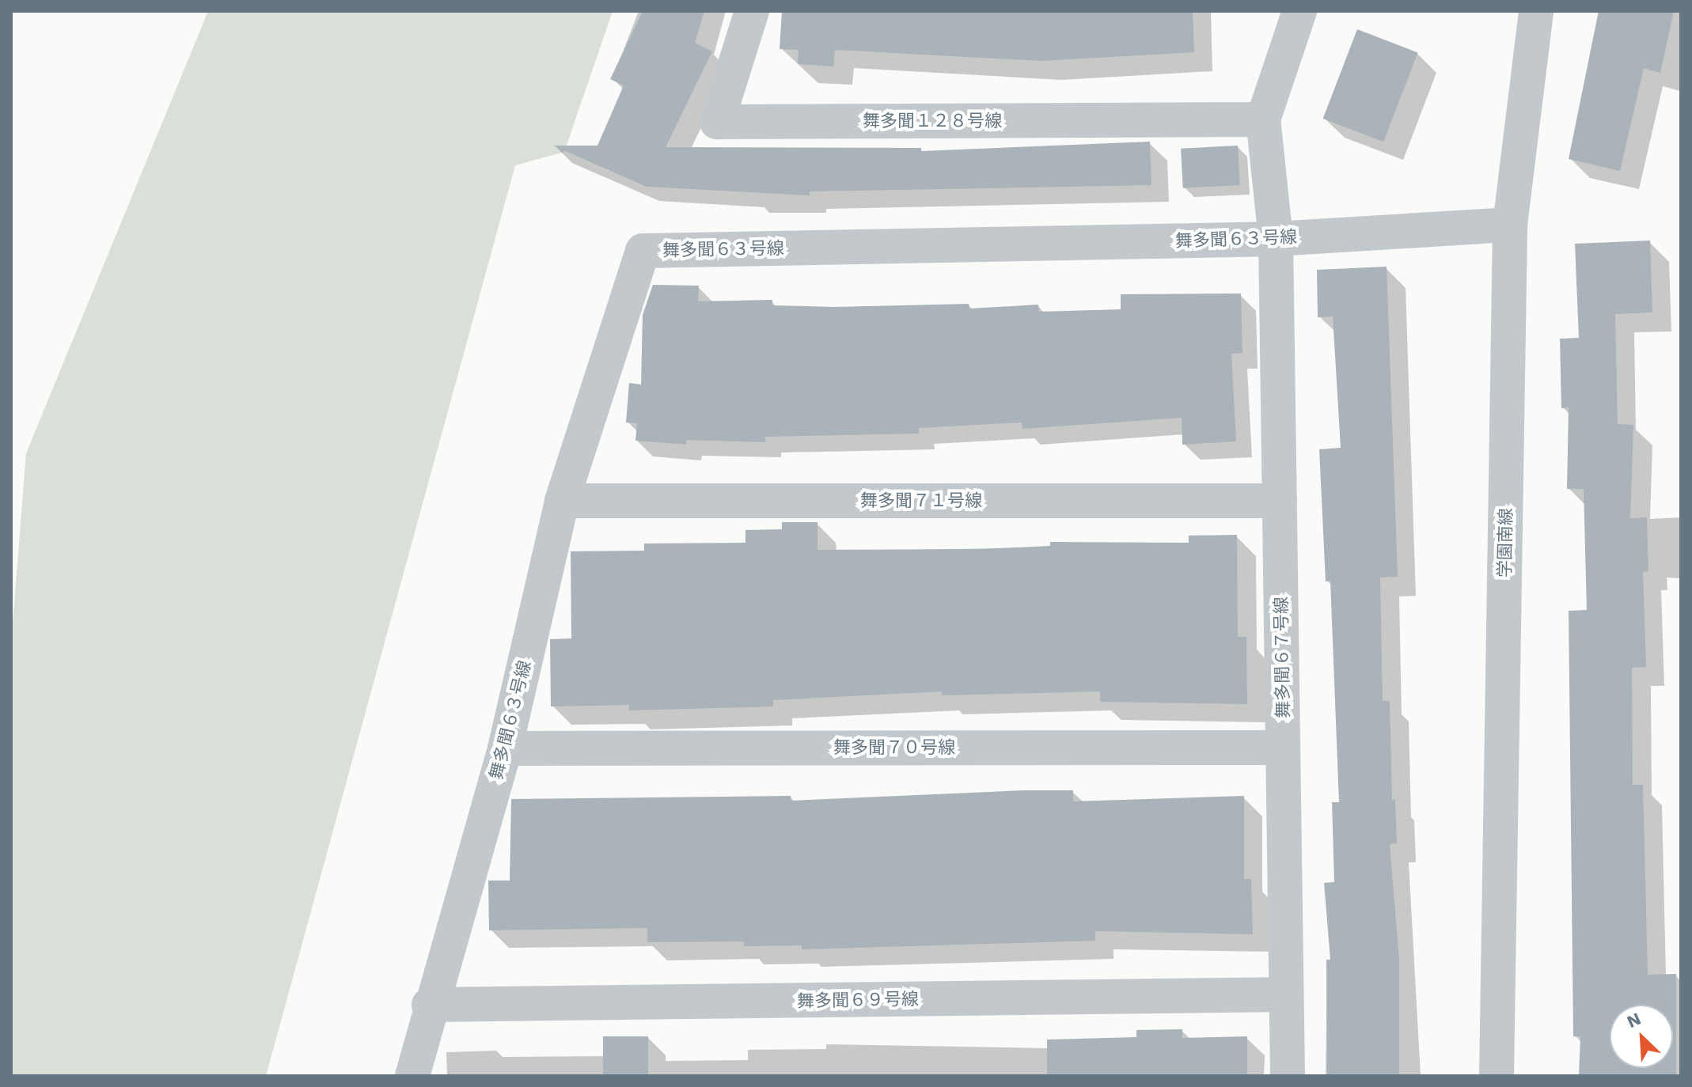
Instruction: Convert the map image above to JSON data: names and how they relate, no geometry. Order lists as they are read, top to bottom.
{
  "streets": {
    "street": [
      "舞多聞１２８号線",
      "舞多聞６３号線",
      "舞多聞７１号線",
      "学園南線",
      "舞多聞６７号線",
      "舞多聞７０号線",
      "舞多聞６９号線"
    ]
  },
  "crossings": [
    ["舞多聞１２８号線", "舞多聞６７号線"],
    ["舞多聞６３号線", "舞多聞７１号線"],
    ["舞多聞６３号線", "学園南線"],
    ["舞多聞６３号線", "舞多聞６７号線"],
    ["舞多聞６３号線", "舞多聞７０号線"],
    ["舞多聞６３号線", "舞多聞６９号線"],
    ["舞多聞７１号線", "舞多聞６７号線"],
    ["舞多聞６７号線", "舞多聞７０号線"],
    ["舞多聞６７号線", "舞多聞６９号線"]
  ],
  "north": "top left"
}
